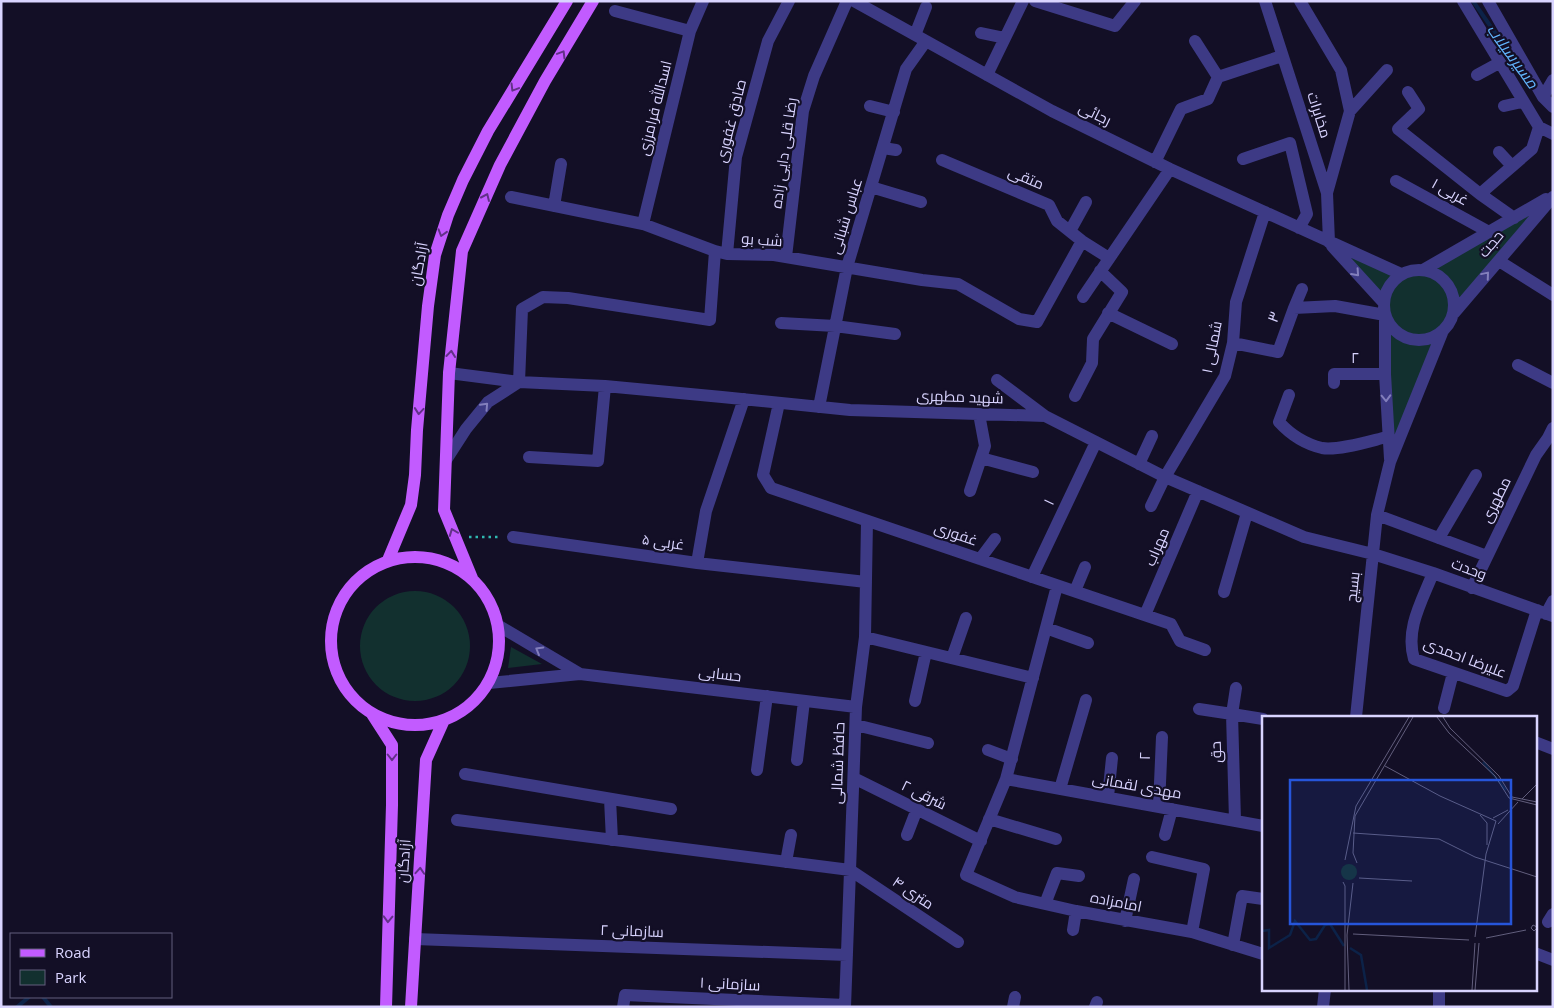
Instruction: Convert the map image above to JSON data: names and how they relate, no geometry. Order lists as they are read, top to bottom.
{
  "streets": {
    "main road": ["آزادگان"],
    "street": [
      "اسدالله فرامرزی",
      "رجائی",
      "مخابرات",
      "صادق غفوری",
      "رضا قلی دایی زاده",
      "متقی",
      "۱ غربی",
      "عباس شبانی",
      "شب بو",
      "حجت",
      "۳",
      "۱ شمالی",
      "۲",
      "شهید مطهری",
      "مطهری",
      "۱",
      "غفوری",
      "۵ غربی",
      "مهراب",
      "وحدت",
      "بسیج",
      "علیرضا احمدی",
      "حسابی",
      "حق",
      "حافظ شمالی",
      "مهدی لقمانی",
      "۲ شرقی",
      "۴ متری",
      "امامزاده",
      "سازمانی ۲",
      "سازمانی ۱"
    ]
  },
  "crossings": [
    ["اسدالله فرامرزی", "شب بو"],
    ["رجائی", "مخابرات"],
    ["رجائی", "عباس شبانی"],
    ["رجائی", "حجت"],
    ["رجائی", "۳"],
    ["رجائی", "۱ شمالی"],
    ["رجائی", "بسیج"],
    ["صادق غفوری", "شب بو"],
    ["رضا قلی دایی زاده", "شب بو"],
    ["متقی", "شب بو"],
    ["۱ غربی", "حجت"],
    ["عباس شبانی", "شب بو"],
    ["عباس شبانی", "شهید مطهری"],
    ["حجت", "۳"],
    ["حجت", "بسیج"],
    ["آزادگان", "حسابی"],
    ["آزادگان", "سازمانی ۲"],
    ["۳", "۱ شمالی"],
    ["۳", "بسیج"],
    ["۱ شمالی", "شهید مطهری"],
    ["۲", "بسیج"],
    ["۲", "مهدی لقمانی"],
    ["شهید مطهری", "۱"],
    ["شهید مطهری", "غفوری"],
    ["شهید مطهری", "مهراب"],
    ["شهید مطهری", "وحدت"],
    ["شهید مطهری", "بسیج"],
    ["مطهری", "وحدت"],
    ["۱", "غفوری"],
    ["غفوری", "مهراب"],
    ["غفوری", "حافظ شمالی"],
    ["۵ غربی", "حافظ شمالی"],
    ["وحدت", "بسیج"],
    ["وحدت", "علیرضا احمدی"],
    ["حسابی", "حافظ شمالی"],
    ["حق", "مهدی لقمانی"],
    ["حافظ شمالی", "۲ شرقی"],
    ["حافظ شمالی", "۴ متری"],
    ["حافظ شمالی", "سازمانی ۲"],
    ["حافظ شمالی", "سازمانی ۱"],
    ["۲ شرقی", "امامزاده"]
  ],
  "water": ["مسیرسیلاب"],
  "legend": ["Road", "Park"]
}
